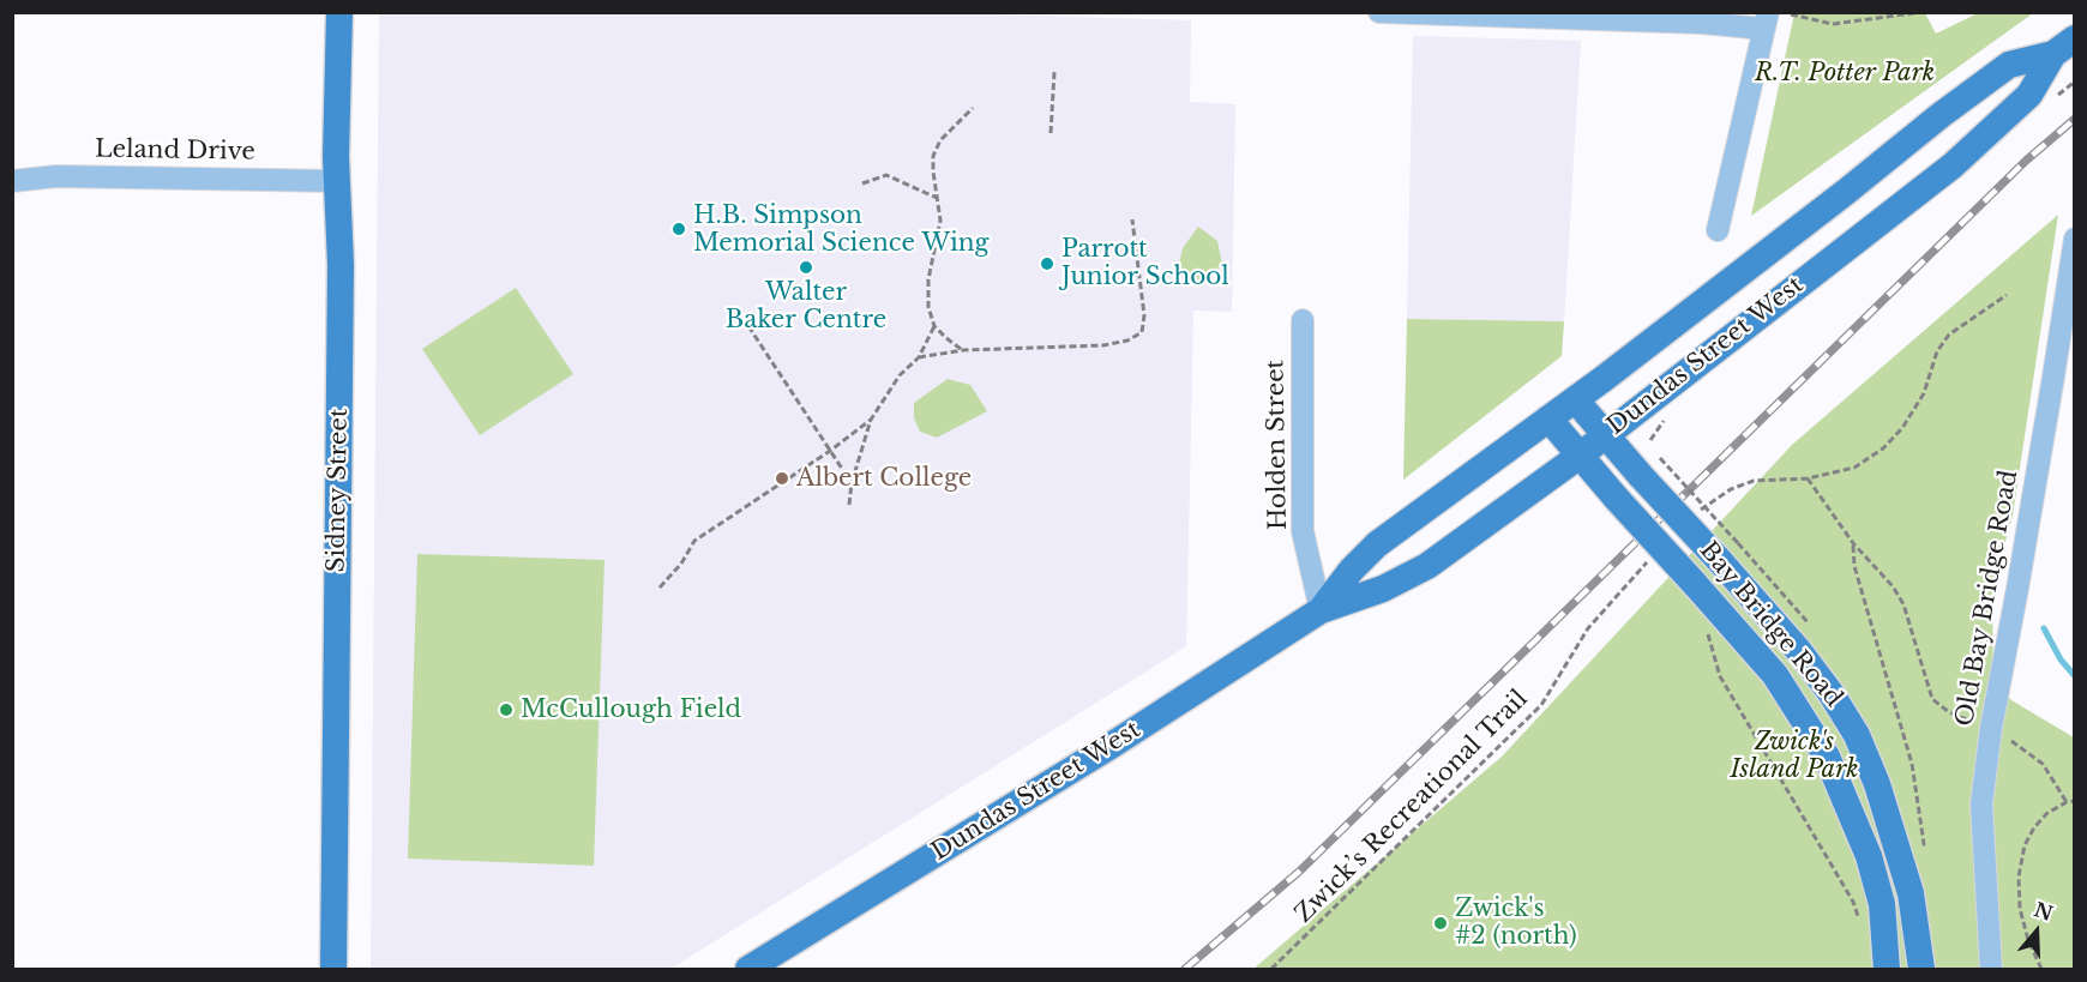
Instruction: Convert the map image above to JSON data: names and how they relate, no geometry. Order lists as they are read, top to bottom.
{
  "streets": {
    "main road": ["Dundas Street West", "Sidney Street", "Bay Bridge Road"],
    "street": ["Leland Drive", "Holden Street", "Old Bay Bridge Road"],
    "path": ["Zwick’s Recreational Trail"]
  },
  "crossings": [
    ["Leland Drive", "Sidney Street"],
    ["Dundas Street West", "Holden Street"],
    ["Dundas Street West", "Bay Bridge Road"]
  ],
  "parks": ["R.T. Potter Park", "Zwick's Island Park"],
  "places": [
    "H.B. Simpson Memorial Science Wing",
    "Parrott Junior School",
    "Walter Baker Centre",
    "Albert College",
    "McCullough Field",
    "Zwick's #2 (north)"
  ],
  "north": "top"
}
